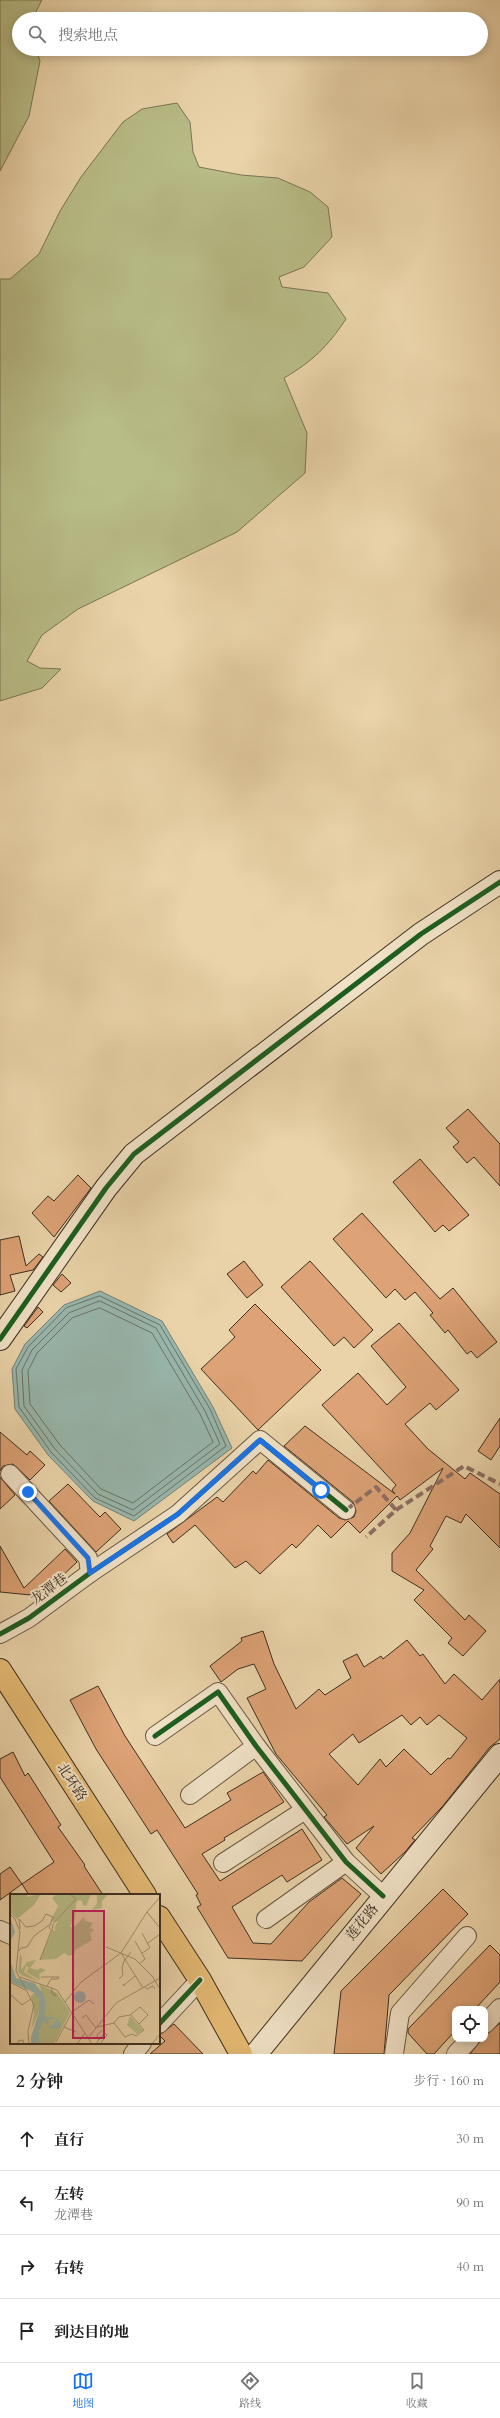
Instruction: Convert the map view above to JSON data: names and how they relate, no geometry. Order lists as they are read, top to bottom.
{
  "streets": {
    "main road": ["北环路"],
    "street": ["龙潭巷", "莲花路"]
  },
  "page": {
    "search": "搜索地点",
    "heading": ["2 分钟", "步行 · 160 m"],
    "list": [
      ["直行", "30 m"],
      ["左转", "龙潭巷", "90 m"],
      ["右转", "40 m"],
      "到达目的地"
    ],
    "nav": ["地图", "路线", "收藏"]
  }
}
